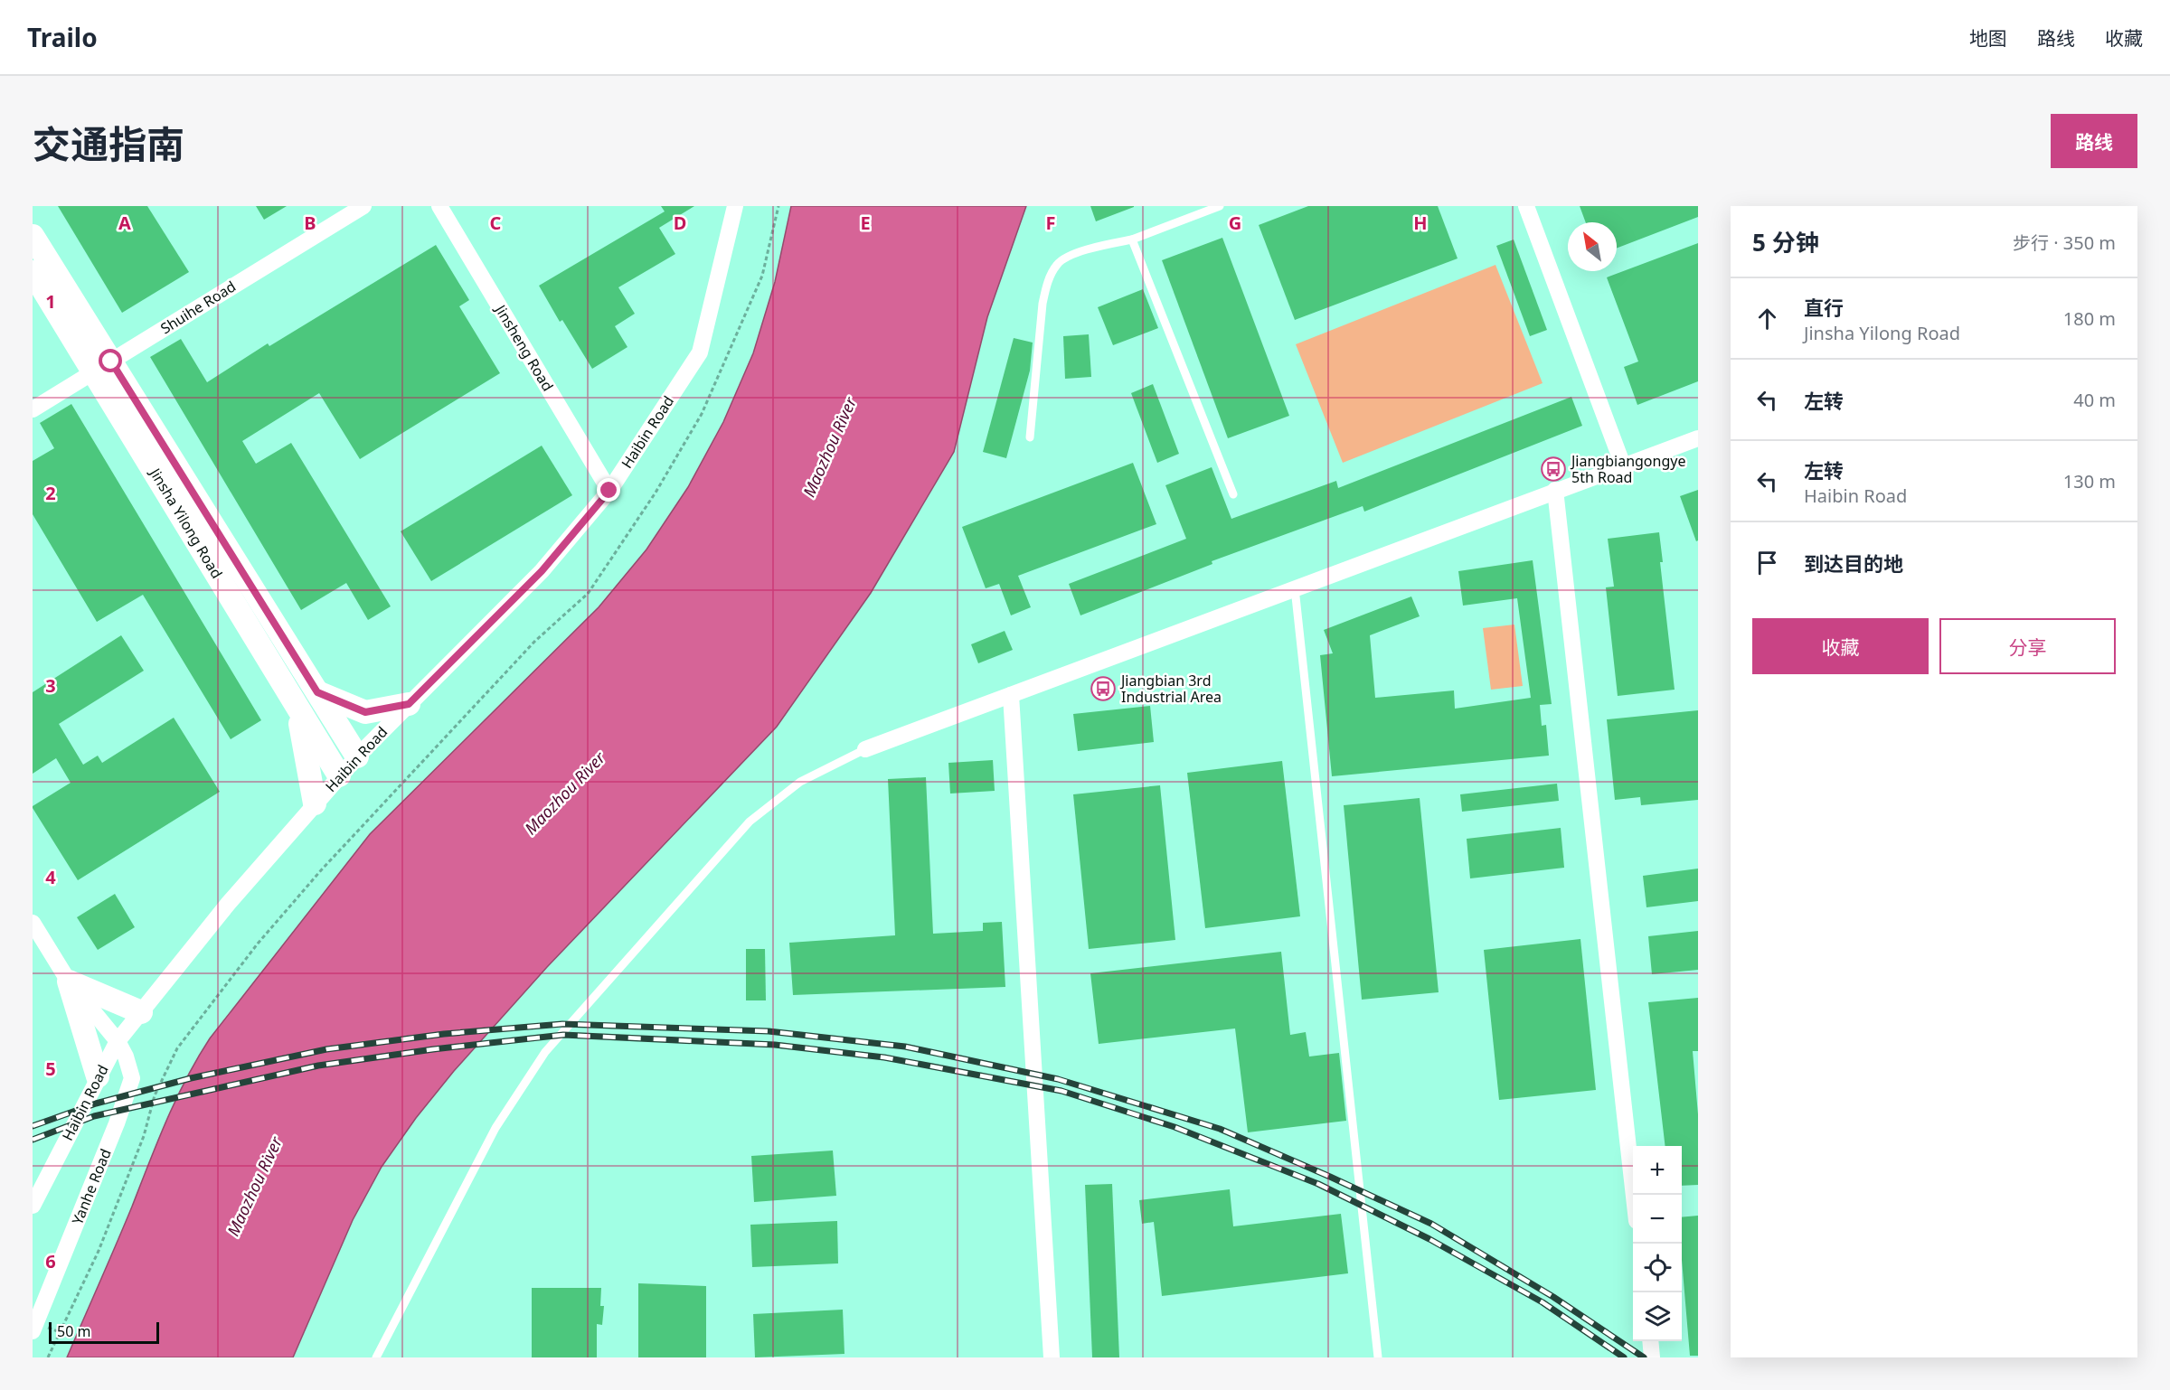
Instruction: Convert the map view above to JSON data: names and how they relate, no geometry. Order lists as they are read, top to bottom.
{
  "streets": {
    "street": [
      "Shuihe Road",
      "Jinsheng Road",
      "Haibin Road",
      "Jinsha Yilong Road",
      "Yanhe Road"
    ]
  },
  "crossings": [
    ["Shuihe Road", "Jinsha Yilong Road"],
    ["Jinsheng Road", "Haibin Road"],
    ["Haibin Road", "Jinsha Yilong Road"],
    ["Haibin Road", "Yanhe Road"]
  ],
  "water": ["Maozhou River"],
  "places": {
    "bus stop": ["Jiangbiangongye 5th Road", "Jiangbian 3rd Industrial Area"]
  },
  "scale_bar": "50 m",
  "north": "top left",
  "page": {
    "header": "Trailo",
    "nav": ["地图", "路线", "收藏"],
    "title": "交通指南",
    "buttons": [
      "路线",
      ["收藏", "分享"]
    ],
    "heading": ["5 分钟", "步行 · 350 m"],
    "list": [
      ["直行", "Jinsha Yilong Road", "180 m"],
      ["左转", "40 m"],
      ["左转", "Haibin Road", "130 m"],
      "到达目的地"
    ],
    "map_buttons": ["+", "−"],
    "scale": "50 m"
  },
  "grid": {
    "columns": [
      "A",
      "B",
      "C",
      "D",
      "E",
      "F",
      "G",
      "H"
    ],
    "rows": [
      "1",
      "2",
      "3",
      "4",
      "5",
      "6"
    ]
  }
}
